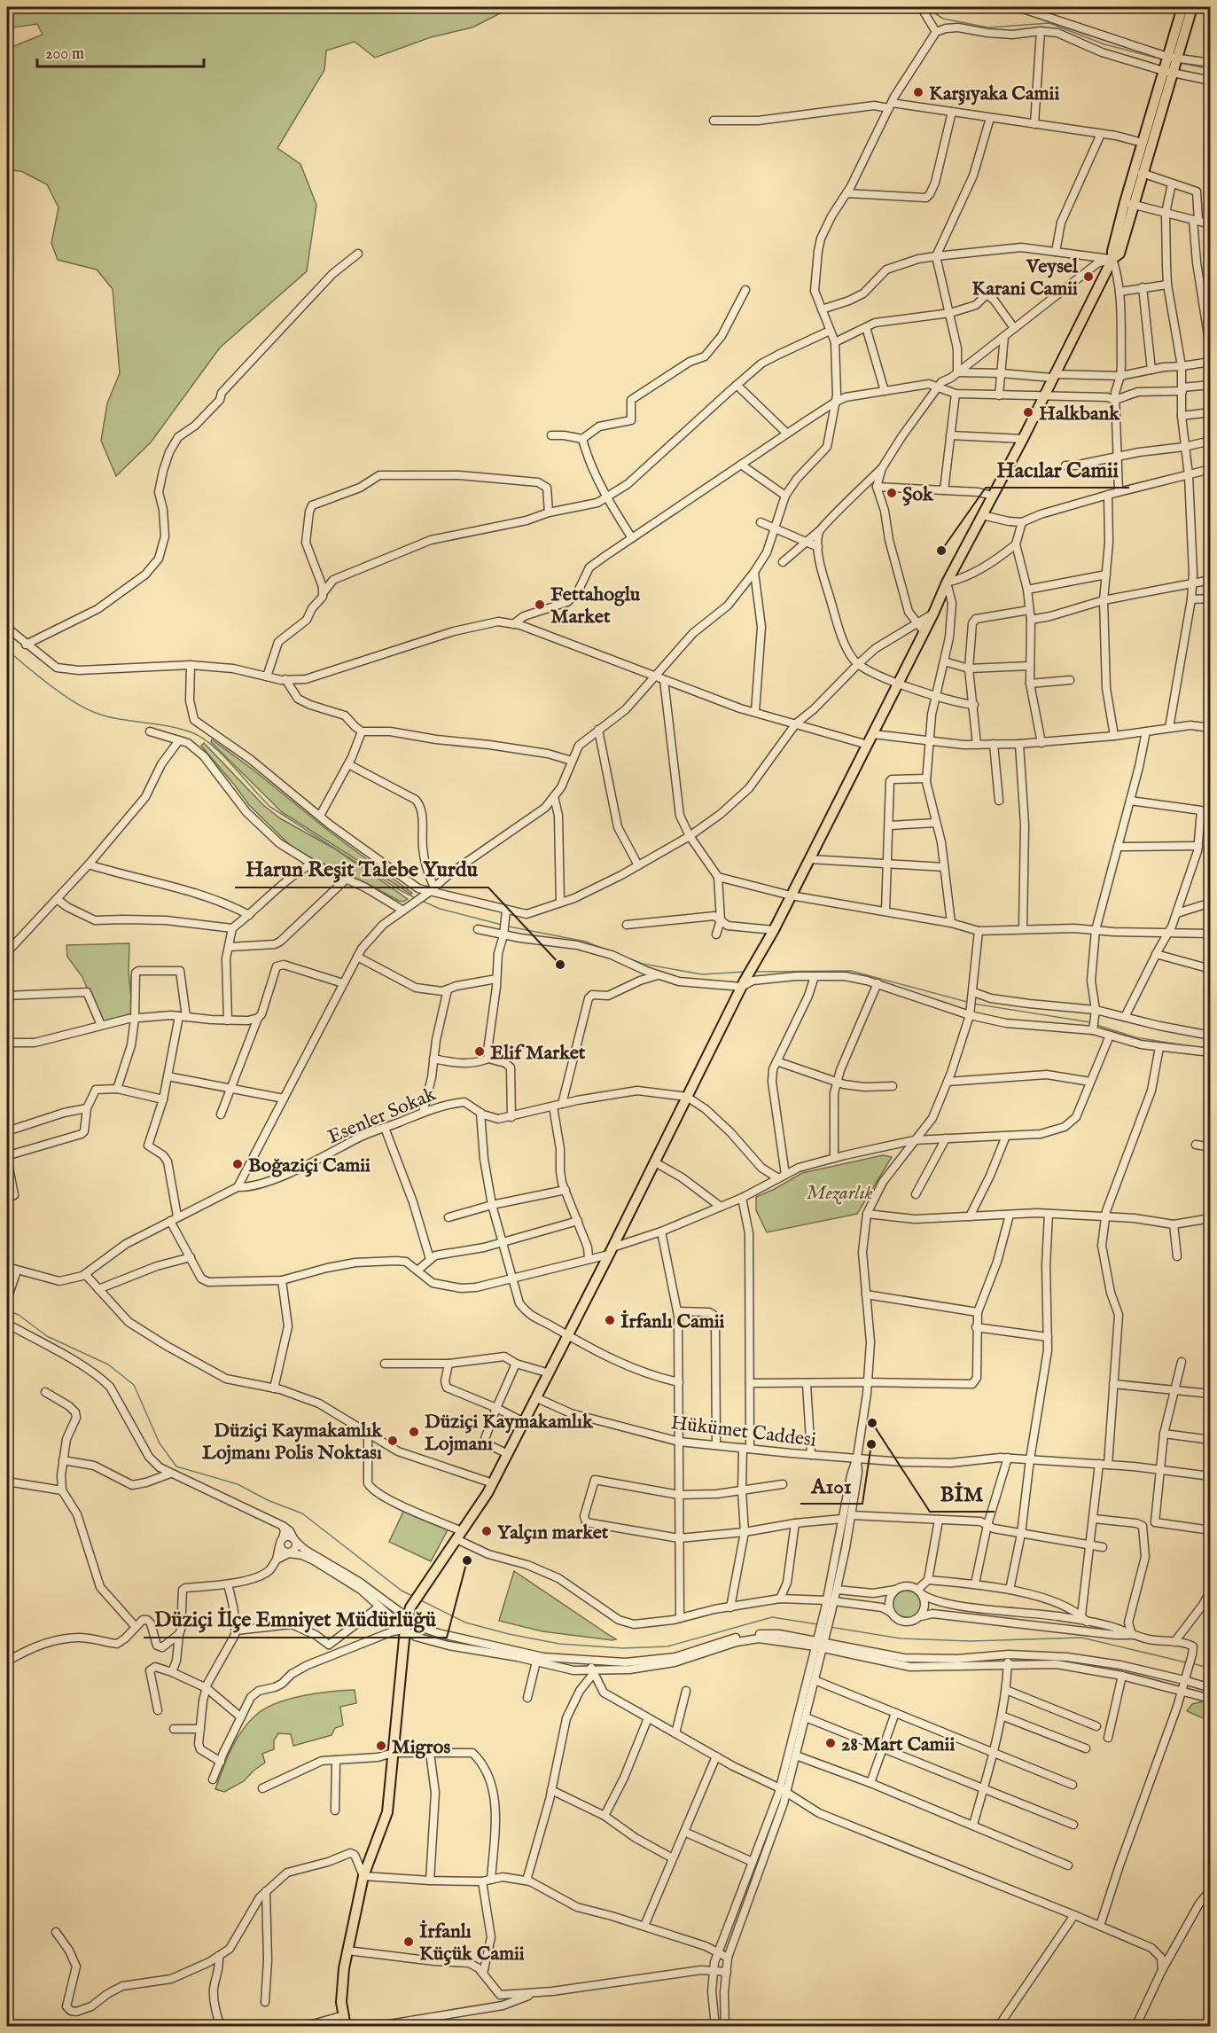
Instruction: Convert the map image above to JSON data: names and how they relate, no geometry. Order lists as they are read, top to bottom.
{
  "streets": {
    "street": ["Esenler Sokak", "Hükümet Caddesi"]
  },
  "parks": ["Mezarlık"],
  "places": [
    "Karşıyaka Camii",
    "Veysel Karani Camii",
    "Halkbank",
    "Şok",
    "Hacılar Camii",
    "Fettahoglu Market",
    "Harun Reşit Talebe Yurdu",
    "Elif Market",
    "Boğaziçi Camii",
    "İrfanlı Camii",
    "BİM",
    "Düziçi Kaymakamlık Lojmanı",
    "Düziçi Kaymakamlık Lojmanı Polis Noktası",
    "A101",
    "Yalçın market",
    "Düziçi İlçe Emniyet Müdürlüğü",
    "28 Mart Camii",
    "Migros",
    "İrfanlı Küçük Camii"
  ],
  "scale_bar": "200 m"
}
